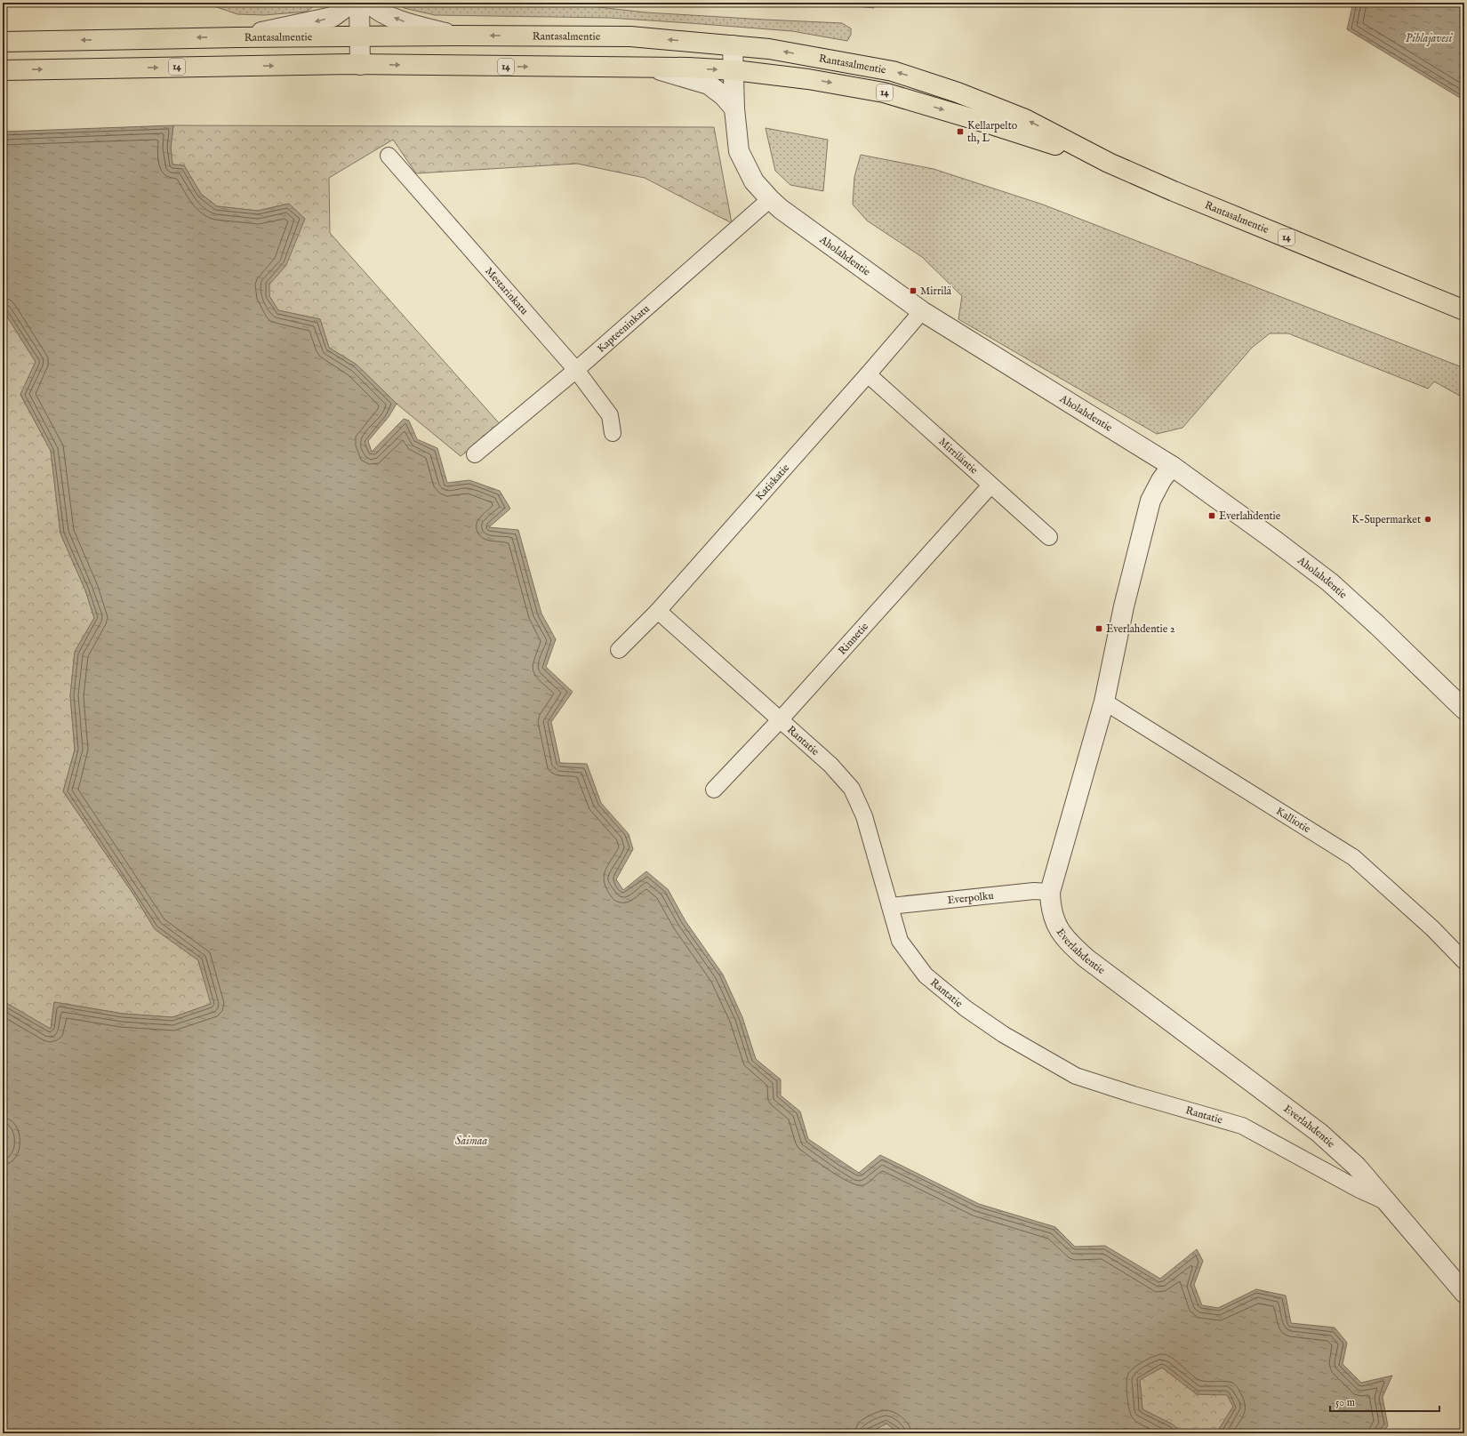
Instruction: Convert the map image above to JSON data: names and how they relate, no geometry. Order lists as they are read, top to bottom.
{
  "streets": {
    "highway": ["Rantasalmentie", "14"],
    "street": [
      "Aholahdentie",
      "Mestarinkatu",
      "Kapteeninkatu",
      "Mirriläntie",
      "Katiskatie",
      "Rinnetie",
      "Rantatie",
      "Kalliotie",
      "Everpolku",
      "Everlahdentie"
    ]
  },
  "crossings": [
    ["Rantasalmentie", "Aholahdentie"],
    ["Aholahdentie", "Kapteeninkatu"],
    ["Aholahdentie", "Katiskatie"],
    ["Aholahdentie", "Everlahdentie"],
    ["Mestarinkatu", "Kapteeninkatu"],
    ["Mirriläntie", "Katiskatie"],
    ["Mirriläntie", "Rinnetie"],
    ["Katiskatie", "Rantatie"],
    ["Rinnetie", "Rantatie"],
    ["Rantatie", "Everpolku"],
    ["Rantatie", "Everlahdentie"],
    ["Kalliotie", "Everlahdentie"],
    ["Everpolku", "Everlahdentie"]
  ],
  "water": ["Pihlajavesi", "Saimaa"],
  "places": {
    "transit": [
      "Kellarpelto th, L",
      "Mirrilä",
      "Everlahdentie",
      "Everlahdentie 2"
    ],
    "other": ["K-Supermarket"]
  },
  "scale_bar": "50 m"
}
